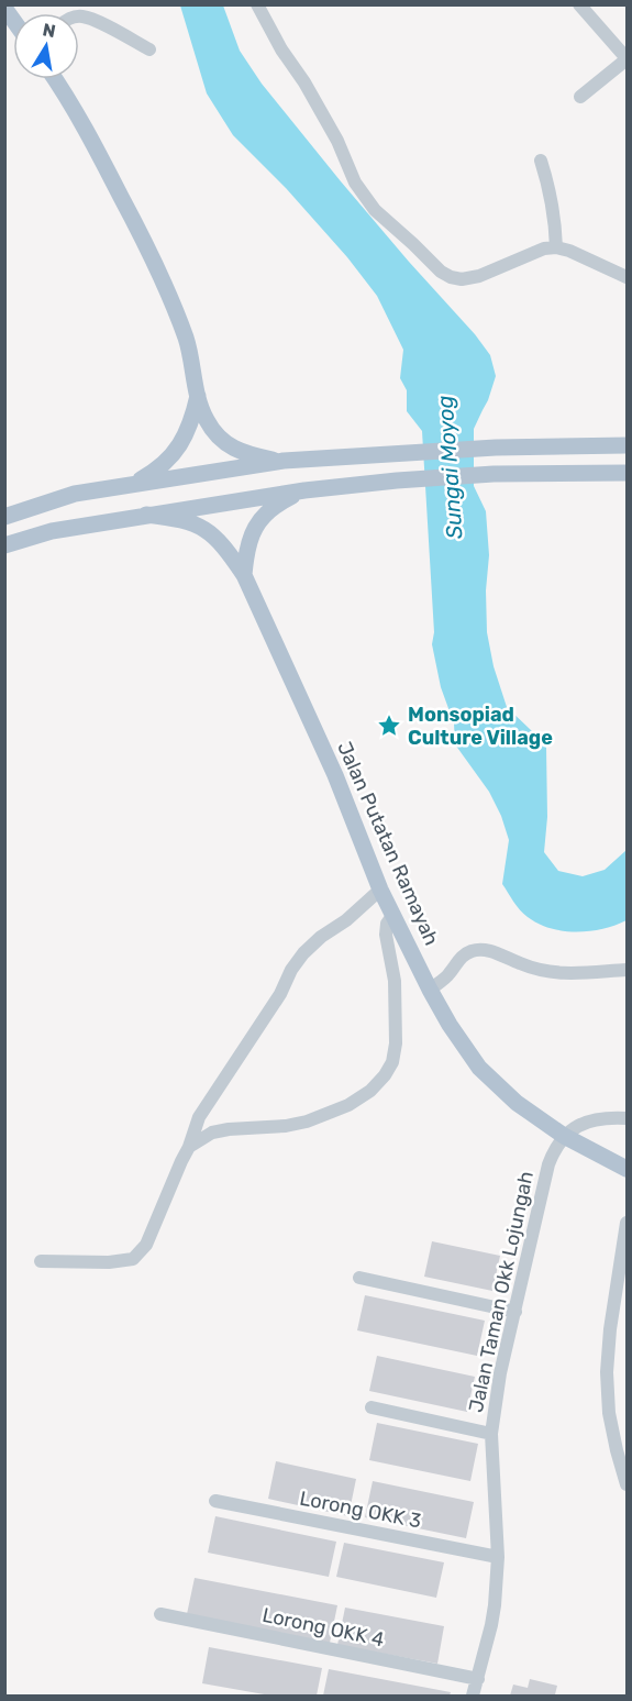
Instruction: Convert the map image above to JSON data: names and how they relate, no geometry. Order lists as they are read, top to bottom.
{
  "streets": {
    "main road": ["Jalan Putatan Ramayah"],
    "street": ["Jalan Taman Okk Lojungah", "Lorong OKK 3", "Lorong OKK 4"]
  },
  "crossings": [
    ["Jalan Putatan Ramayah", "Jalan Taman Okk Lojungah"],
    ["Jalan Taman Okk Lojungah", "Lorong OKK 3"],
    ["Jalan Taman Okk Lojungah", "Lorong OKK 4"]
  ],
  "water": ["Sungai Moyog"],
  "places": {
    "place": ["Monsopiad Culture Village"]
  },
  "north": "top"
}
